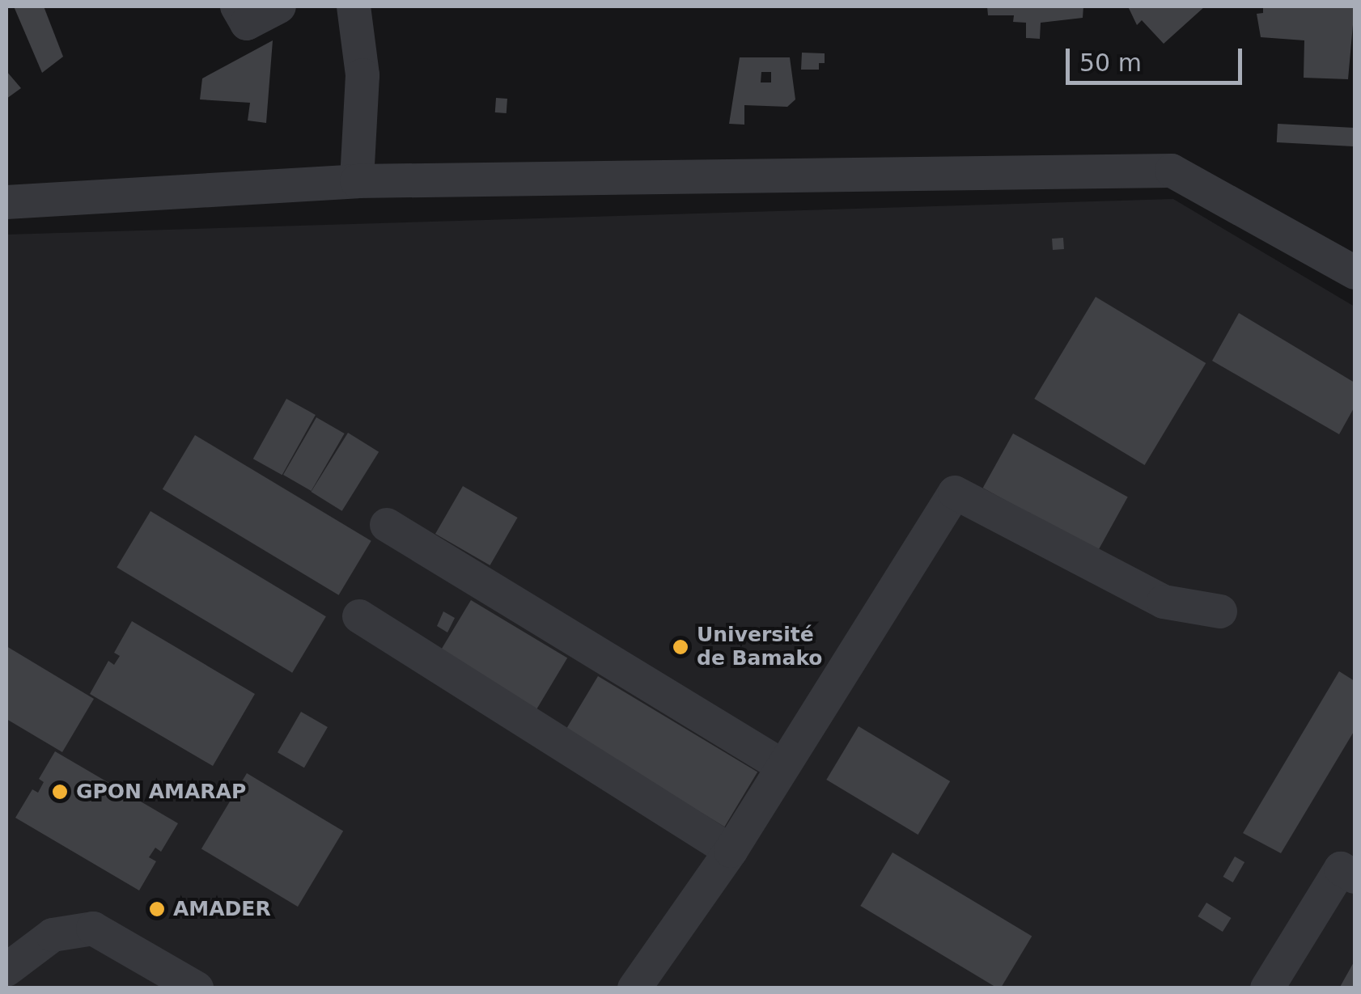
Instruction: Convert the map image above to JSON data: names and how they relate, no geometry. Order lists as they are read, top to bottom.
{
  "places": ["Université de Bamako", "GPON AMARAP", "AMADER"],
  "scale_bar": "50 m"
}
